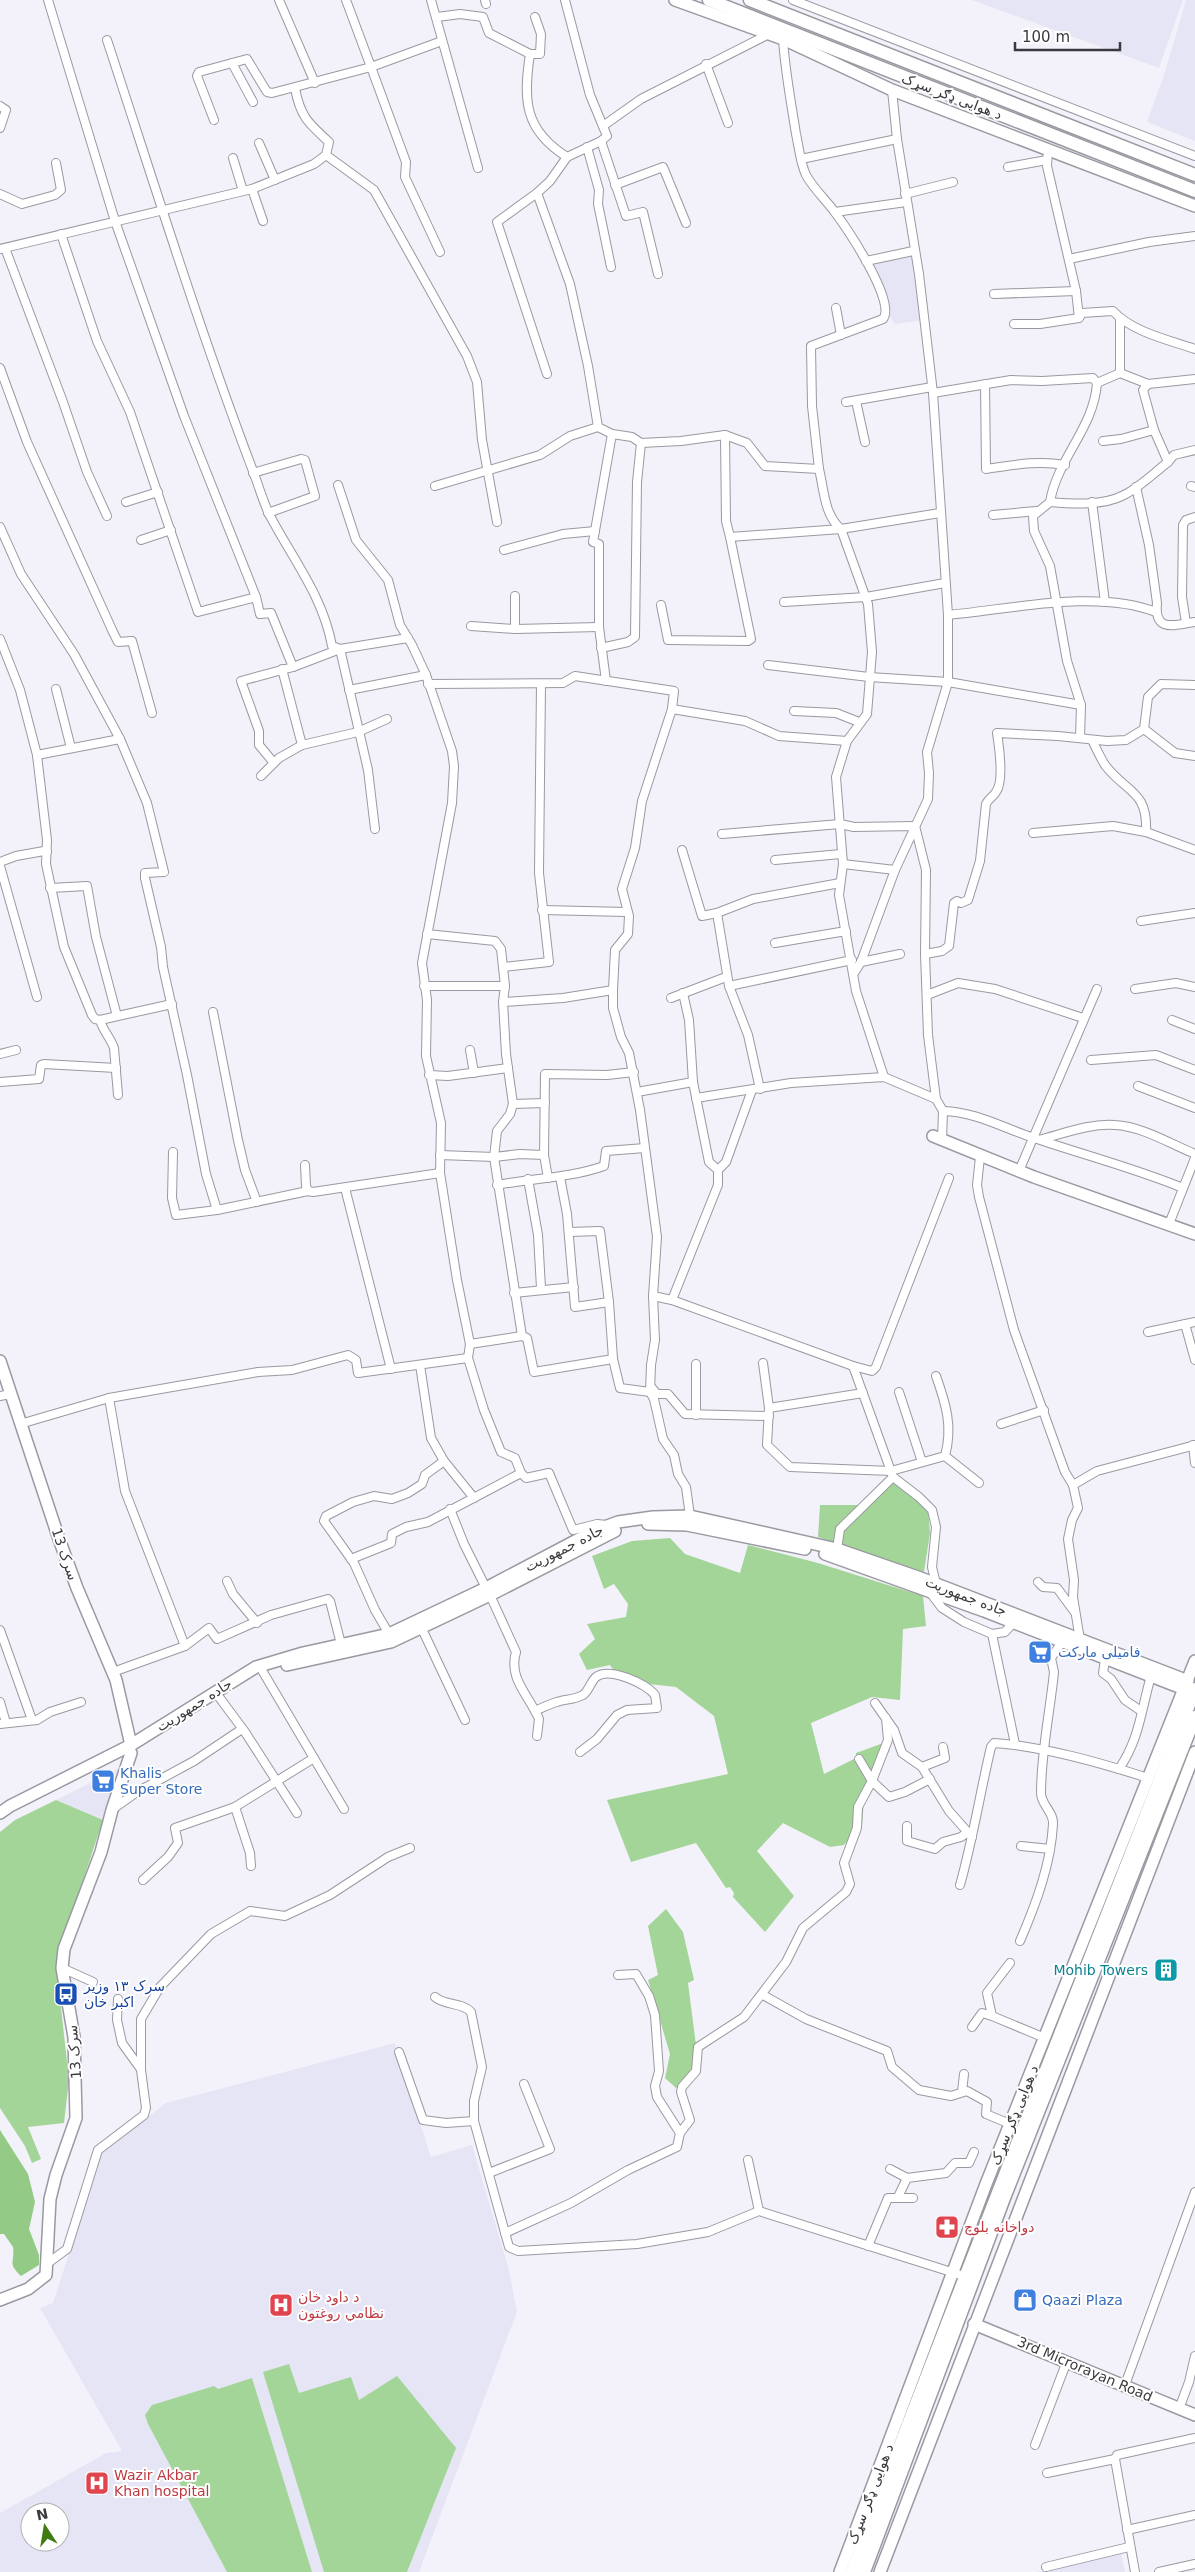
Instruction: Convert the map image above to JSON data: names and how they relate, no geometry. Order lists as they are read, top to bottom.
{
  "streets": {
    "main road": [
      "د هوایی ډګر سړک",
      "جاده جمهوریت",
      "سرک 13",
      "3rd Microrayan Road"
    ]
  },
  "crossings": [
    ["د هوایی ډګر سړک", "جاده جمهوریت"],
    ["جاده جمهوریت", "سرک 13"]
  ],
  "places": {
    "supermarket": ["فامیلی مارکت", "Khalis Super Store"],
    "building": ["Mohib Towers"],
    "bus stop": ["سرک ۱۳ وزیر اکبر خان"],
    "pharmacy": ["دواخانه بلوچ"],
    "shop": ["Qaazi Plaza"],
    "hospital": ["د داود خان نظامي روغتون", "Wazir Akbar Khan hospital"]
  },
  "scale_bar": "100 m",
  "north": "top"
}
